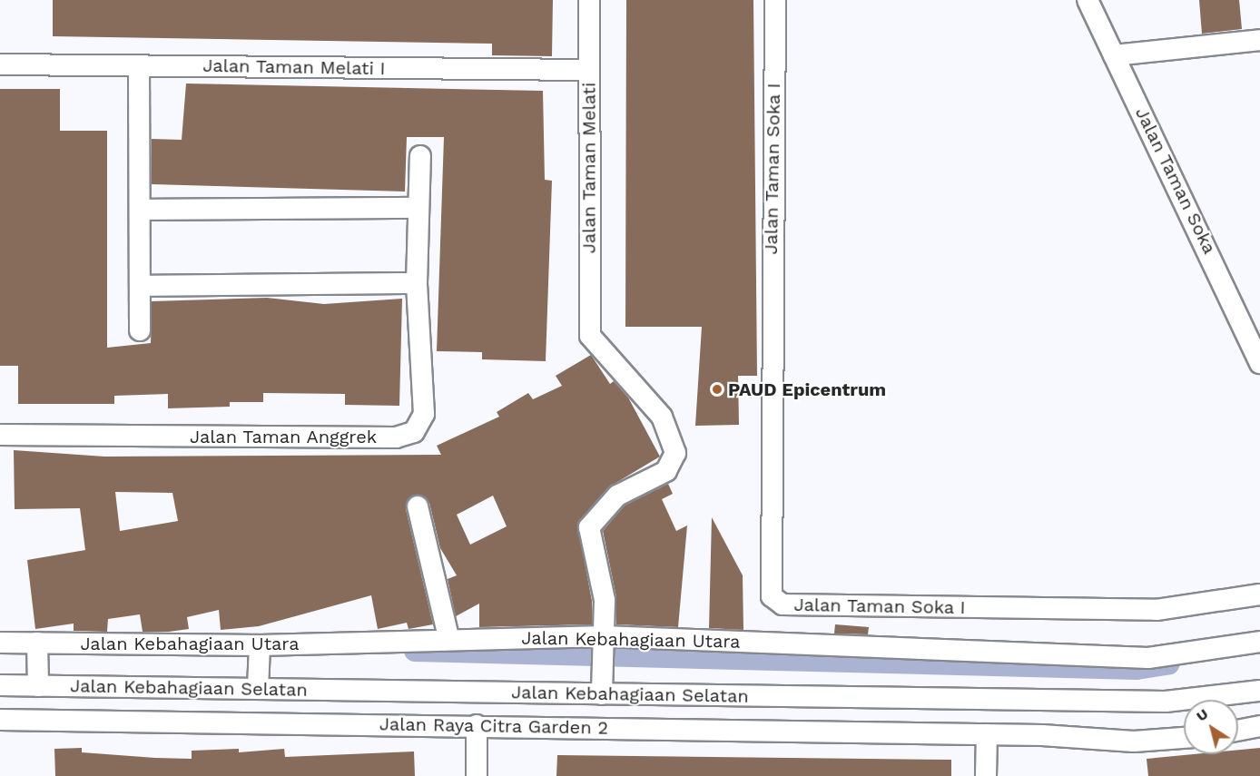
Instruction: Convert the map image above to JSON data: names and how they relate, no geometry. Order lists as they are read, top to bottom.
{
  "streets": {
    "street": [
      "Jalan Taman Melati I",
      "Jalan Taman Melati",
      "Jalan Taman Soka I",
      "Jalan Taman Soka",
      "Jalan Taman Anggrek",
      "Jalan Kebahagiaan Utara",
      "Jalan Kebahagiaan Selatan",
      "Jalan Raya Citra Garden 2"
    ]
  },
  "crossings": [
    ["Jalan Taman Melati I", "Jalan Taman Melati"],
    ["Jalan Taman Melati", "Jalan Kebahagiaan Utara"]
  ],
  "places": ["PAUD Epicentrum"],
  "north": "top left"
}
